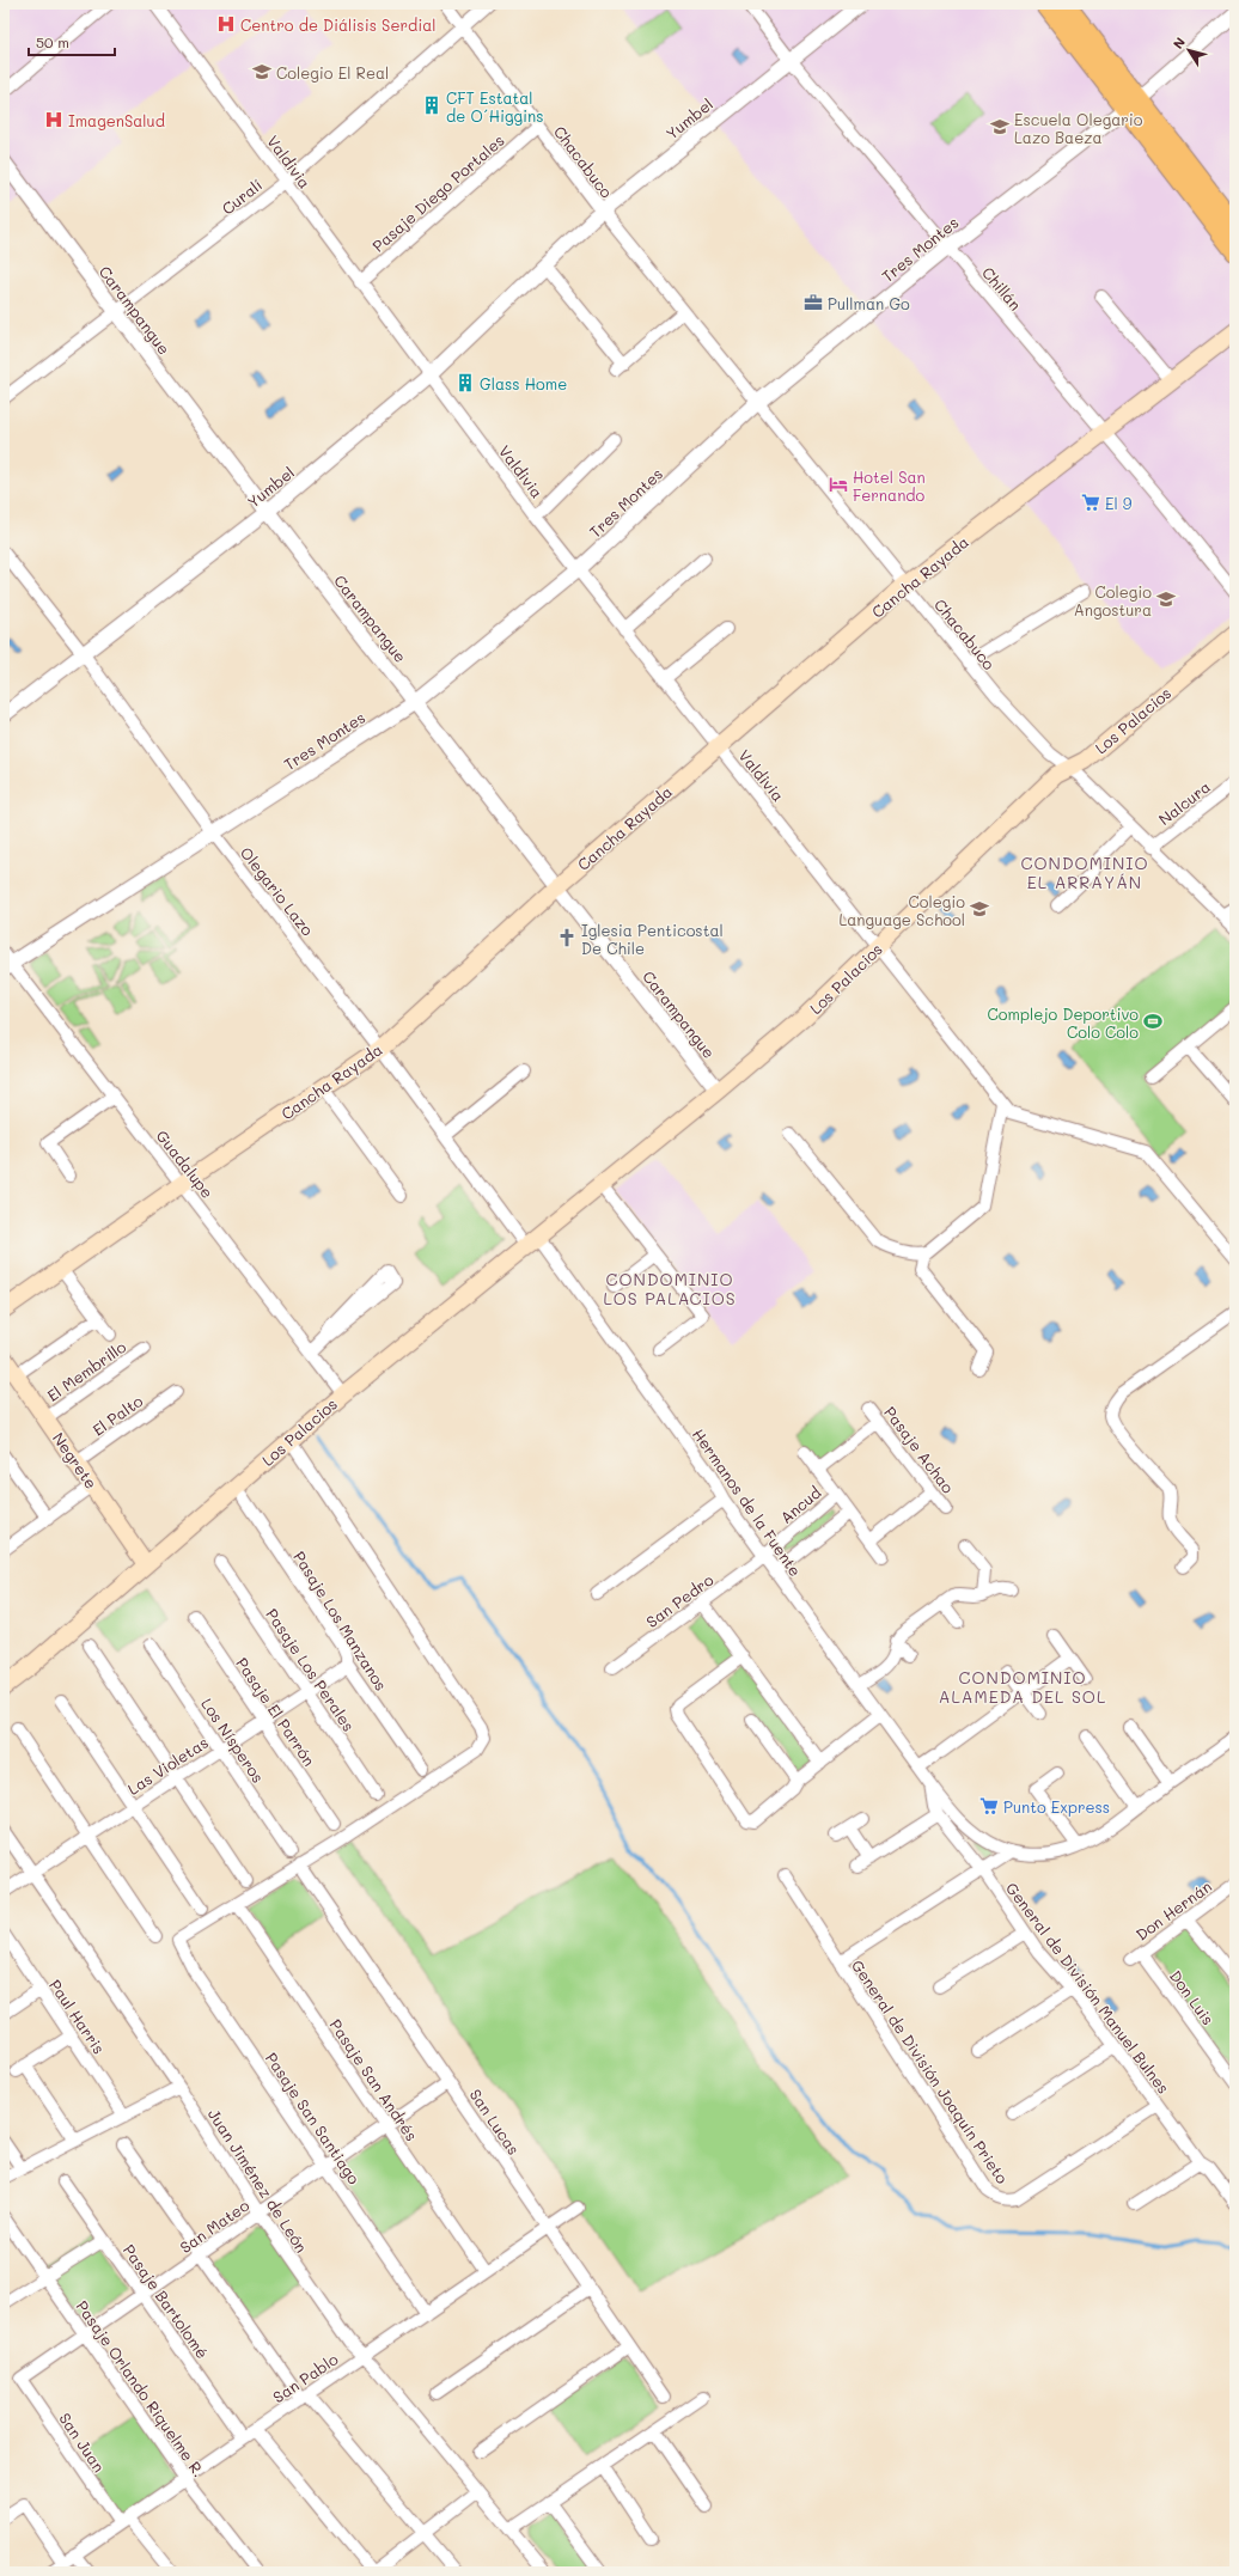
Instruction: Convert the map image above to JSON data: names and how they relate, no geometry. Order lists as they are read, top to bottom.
{
  "streets": {
    "main road": ["Cancha Rayada", "Los Palacios", "Negrete"],
    "street": [
      "Yumbel",
      "Valdivia",
      "Chacabuco",
      "Pasaje Diego Portales",
      "Curalí",
      "Tres Montes",
      "Chillán",
      "Carampangue",
      "Nalcura",
      "Olegario Lazo",
      "Guadalupe",
      "El Membrillo",
      "El Palto",
      "Pasaje Achao",
      "Hermanos de la Fuente",
      "Ancud",
      "San Pedro",
      "Pasaje Los Manzanos",
      "Pasaje Los Perales",
      "Pasaje El Parrón",
      "Los Nísperos",
      "Las Violetas",
      "Don Hernán",
      "General de División Manuel Bulnes",
      "Don Luis",
      "Paul Harris",
      "General de División Joaquín Prieto",
      "Pasaje San Andrés",
      "Pasaje San Santiago",
      "San Lucas",
      "Juan Jiménez de León",
      "San Mateo",
      "Pasaje Bartolomé",
      "San Pablo",
      "Pasaje Orlando Riquelme R.",
      "San Juan"
    ]
  },
  "crossings": [
    ["Yumbel", "Valdivia"],
    ["Yumbel", "Chacabuco"],
    ["Yumbel", "Chillán"],
    ["Yumbel", "Carampangue"],
    ["Yumbel", "Olegario Lazo"],
    ["Valdivia", "Pasaje Diego Portales"],
    ["Valdivia", "Curalí"],
    ["Valdivia", "Tres Montes"],
    ["Valdivia", "Cancha Rayada"],
    ["Valdivia", "Los Palacios"],
    ["Chacabuco", "Pasaje Diego Portales"],
    ["Chacabuco", "Curalí"],
    ["Chacabuco", "Tres Montes"],
    ["Chacabuco", "Cancha Rayada"],
    ["Chacabuco", "Los Palacios"],
    ["Chacabuco", "Nalcura"],
    ["Curalí", "Carampangue"],
    ["Tres Montes", "Chillán"],
    ["Tres Montes", "Carampangue"],
    ["Tres Montes", "Olegario Lazo"],
    ["Tres Montes", "Guadalupe"],
    ["Chillán", "Cancha Rayada"],
    ["Carampangue", "Cancha Rayada"],
    ["Carampangue", "Los Palacios"],
    ["Cancha Rayada", "Olegario Lazo"],
    ["Cancha Rayada", "Guadalupe"],
    ["Los Palacios", "Olegario Lazo"],
    ["Los Palacios", "Guadalupe"],
    ["Los Palacios", "Negrete"],
    ["Los Palacios", "Hermanos de la Fuente"],
    ["Los Palacios", "Pasaje Los Manzanos"],
    ["Olegario Lazo", "Hermanos de la Fuente"],
    ["El Membrillo", "Negrete"],
    ["El Palto", "Negrete"],
    ["Hermanos de la Fuente", "Ancud"],
    ["Hermanos de la Fuente", "San Pedro"],
    ["Hermanos de la Fuente", "General de División Manuel Bulnes"],
    ["Ancud", "San Pedro"],
    ["Pasaje Los Manzanos", "Las Violetas"],
    ["Pasaje Los Perales", "Las Violetas"],
    ["Pasaje El Parrón", "Las Violetas"],
    ["Los Nísperos", "Las Violetas"],
    ["Las Violetas", "Juan Jiménez de León"],
    ["Don Hernán", "Don Luis"],
    ["General de División Manuel Bulnes", "General de División Joaquín Prieto"],
    ["Pasaje San Andrés", "Pasaje San Santiago"],
    ["Pasaje San Andrés", "San Mateo"],
    ["Pasaje San Andrés", "San Pablo"],
    ["Pasaje San Santiago", "San Mateo"],
    ["Pasaje San Santiago", "San Pablo"],
    ["San Lucas", "San Mateo"],
    ["San Lucas", "San Pablo"],
    ["Juan Jiménez de León", "San Mateo"],
    ["Juan Jiménez de León", "San Pablo"],
    ["San Mateo", "Pasaje Bartolomé"],
    ["San Mateo", "Pasaje Orlando Riquelme R."],
    ["San Mateo", "San Juan"],
    ["Pasaje Bartolomé", "San Pablo"],
    ["San Pablo", "Pasaje Orlando Riquelme R."],
    ["San Pablo", "San Juan"]
  ],
  "districts": ["CONDOMINIO EL ARRAYÁN", "CONDOMINIO LOS PALACIOS", "CONDOMINIO ALAMEDA DEL SOL"],
  "places": {
    "hospital": ["Centro de Diálisis Serdial", "ImagenSalud"],
    "school or university": [
      "Colegio El Real",
      "Escuela Olegario Lazo Baeza",
      "Colegio Angostura",
      "Colegio Language School"
    ],
    "building": ["CFT Estatal de O´Higgins", "Glass Home"],
    "office": ["Pullman Go"],
    "hotel": ["Hotel San Fernando"],
    "supermarket": ["El 9", "Punto Express"],
    "church": ["Iglesia Penticostal De Chile"],
    "sports": ["Complejo Deportivo Colo Colo"]
  },
  "scale_bar": "50 m",
  "north": "top left"
}
